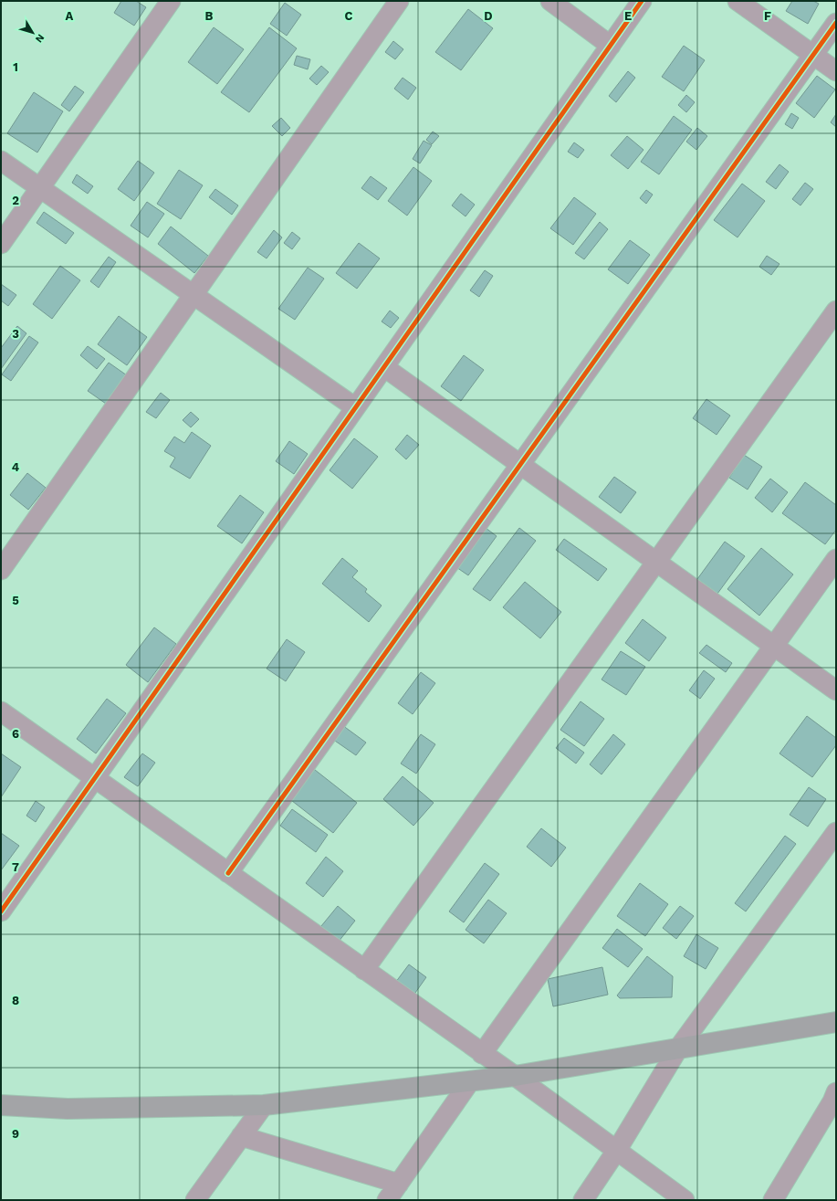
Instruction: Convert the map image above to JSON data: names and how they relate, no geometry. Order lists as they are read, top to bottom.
{
  "north": "bottom right",
  "grid": {
    "columns": [
      "A",
      "B",
      "C",
      "D",
      "E",
      "F"
    ],
    "rows": [
      "1",
      "2",
      "3",
      "4",
      "5",
      "6",
      "7",
      "8",
      "9"
    ]
  }
}
